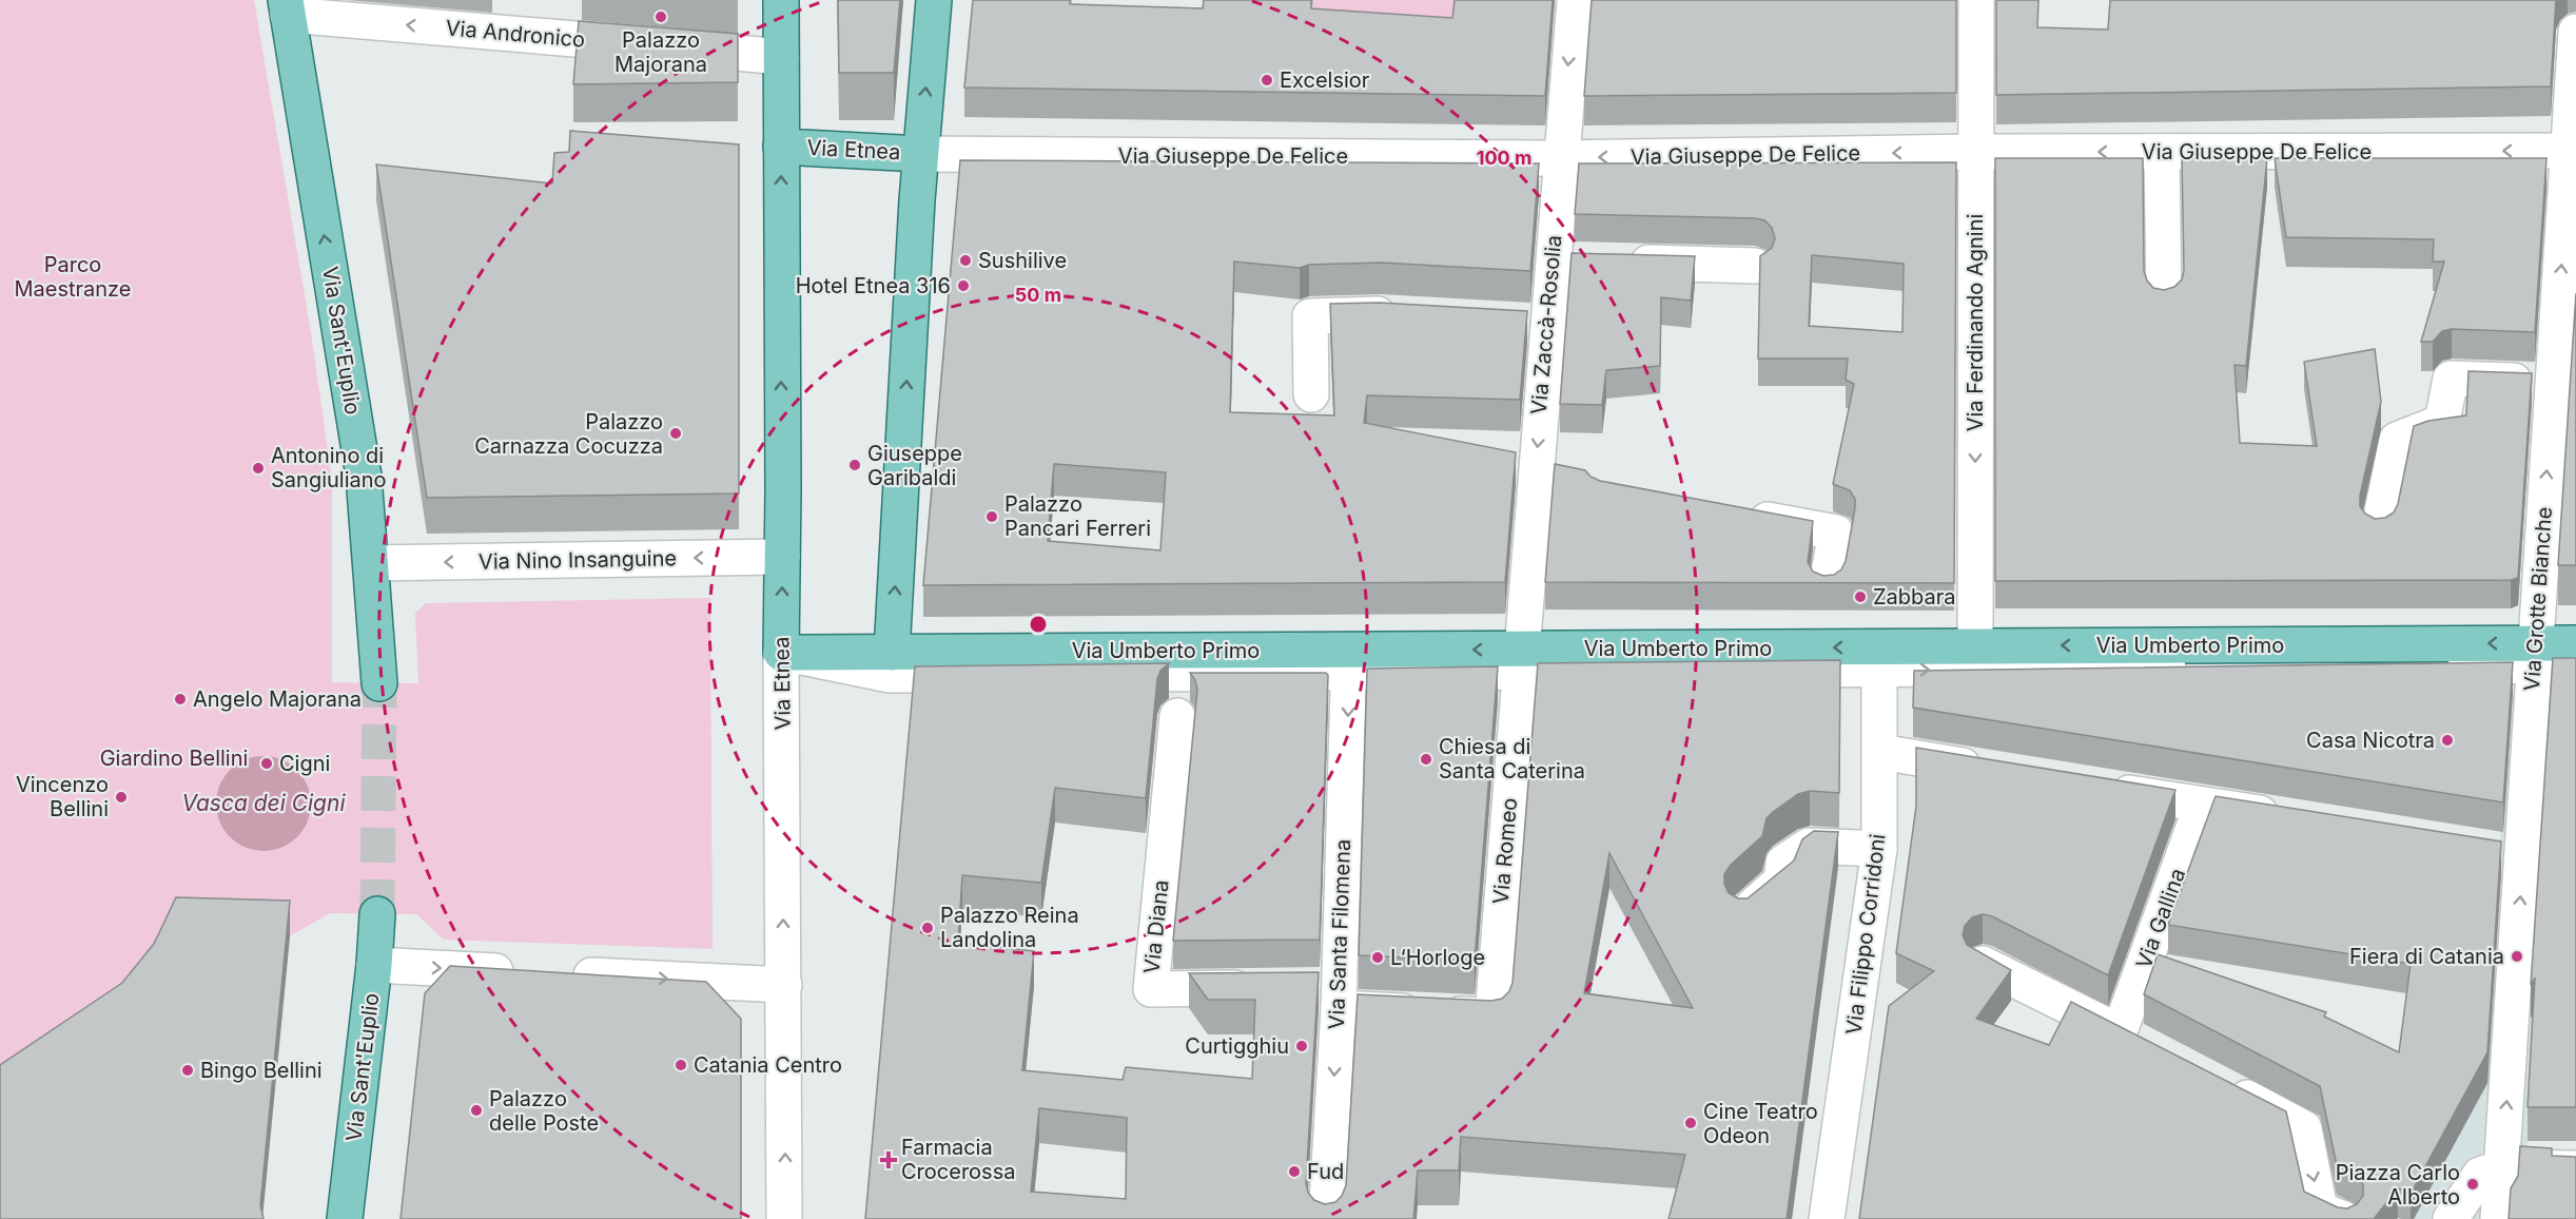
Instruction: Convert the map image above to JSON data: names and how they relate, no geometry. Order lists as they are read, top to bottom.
{
  "streets": {
    "main road": ["Via Etnea", "Via Sant'Euplio", "Via Umberto Primo"],
    "street": [
      "Via Andronico",
      "Via Giuseppe De Felice",
      "Via Ferdinando Agnini",
      "Via Zaccà-Rosolia",
      "Via Nino Insanguine",
      "Via Grotte Bianche",
      "Via Romeo",
      "Via Gallina",
      "Via Diana",
      "Via Santa Filomena",
      "Via Filippo Corridoni"
    ]
  },
  "crossings": [
    ["Via Andronico", "Via Etnea"],
    ["Via Andronico", "Via Sant'Euplio"],
    ["Via Etnea", "Via Giuseppe De Felice"],
    ["Via Etnea", "Via Nino Insanguine"],
    ["Via Etnea", "Via Umberto Primo"],
    ["Via Giuseppe De Felice", "Via Ferdinando Agnini"],
    ["Via Giuseppe De Felice", "Via Zaccà-Rosolia"],
    ["Via Giuseppe De Felice", "Via Grotte Bianche"],
    ["Via Ferdinando Agnini", "Via Umberto Primo"],
    ["Via Zaccà-Rosolia", "Via Umberto Primo"],
    ["Via Zaccà-Rosolia", "Via Romeo"],
    ["Via Sant'Euplio", "Via Nino Insanguine"],
    ["Via Grotte Bianche", "Via Umberto Primo"],
    ["Via Umberto Primo", "Via Romeo"],
    ["Via Umberto Primo", "Via Santa Filomena"],
    ["Via Umberto Primo", "Via Filippo Corridoni"],
    ["Via Romeo", "Via Santa Filomena"]
  ],
  "one_way": [
    "Via Andronico",
    "Via Etnea",
    "Via Giuseppe De Felice",
    "Via Ferdinando Agnini",
    "Via Zaccà-Rosolia",
    "Via Sant'Euplio",
    "Via Nino Insanguine",
    "Via Grotte Bianche",
    "Via Santa Filomena"
  ],
  "water": ["Vasca dei Cigni"],
  "parks": ["Parco Maestranze", "Giardino Bellini"],
  "places": {
    "other": [
      "Palazzo Majorana",
      "Excelsior",
      "Sushilive",
      "Hotel Etnea 316",
      "Palazzo Carnazza Cocuzza",
      "Giuseppe Garibaldi",
      "Antonino di Sangiuliano",
      "Palazzo Pancari Ferreri",
      "Zabbara",
      "Angelo Majorana",
      "Casa Nicotra",
      "Chiesa di Santa Caterina",
      "Cigni",
      "Vincenzo Bellini",
      "Palazzo Reina Landolina",
      "Fiera di Catania",
      "L‘Horloge",
      "Curtigghiu",
      "Catania Centro",
      "Bingo Bellini",
      "Palazzo delle Poste",
      "Cine Teatro Odeon",
      "Fud",
      "Piazza Carlo Alberto"
    ],
    "health": ["Farmacia Crocerossa"]
  },
  "rings": ["100 m", "50 m"]
}
